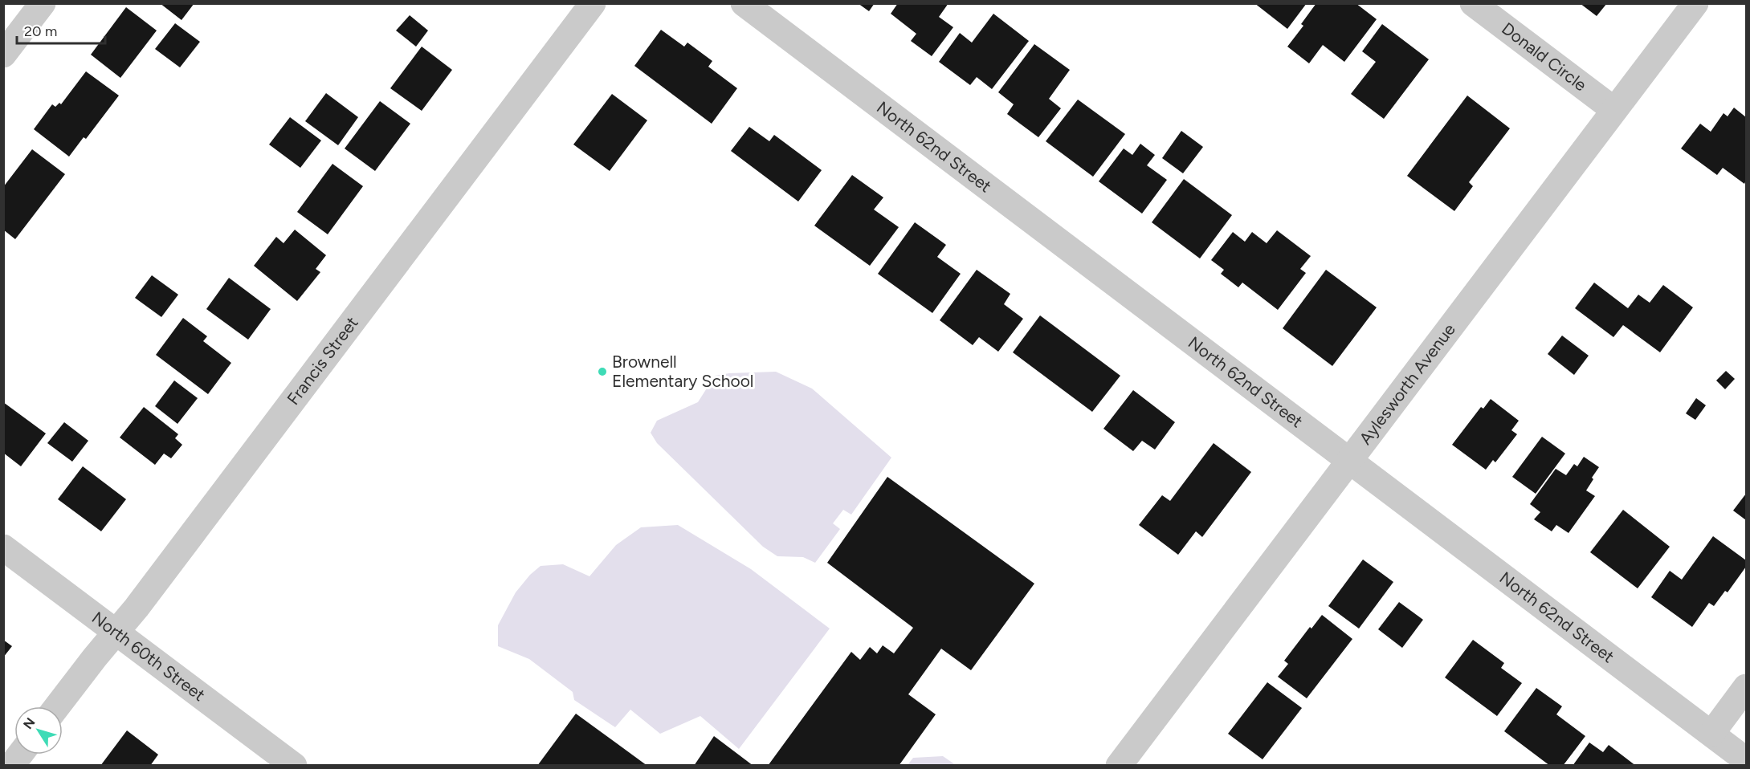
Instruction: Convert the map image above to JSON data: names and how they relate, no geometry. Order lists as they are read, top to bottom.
{
  "streets": {
    "street": [
      "Donald Circle",
      "North 62nd Street",
      "Francis Street",
      "Aylesworth Avenue",
      "North 60th Street"
    ]
  },
  "crossings": [
    ["Donald Circle", "Aylesworth Avenue"],
    ["North 62nd Street", "Aylesworth Avenue"],
    ["Francis Street", "North 60th Street"]
  ],
  "places": ["Brownell Elementary School"],
  "scale_bar": "20 m",
  "north": "top left"
}
